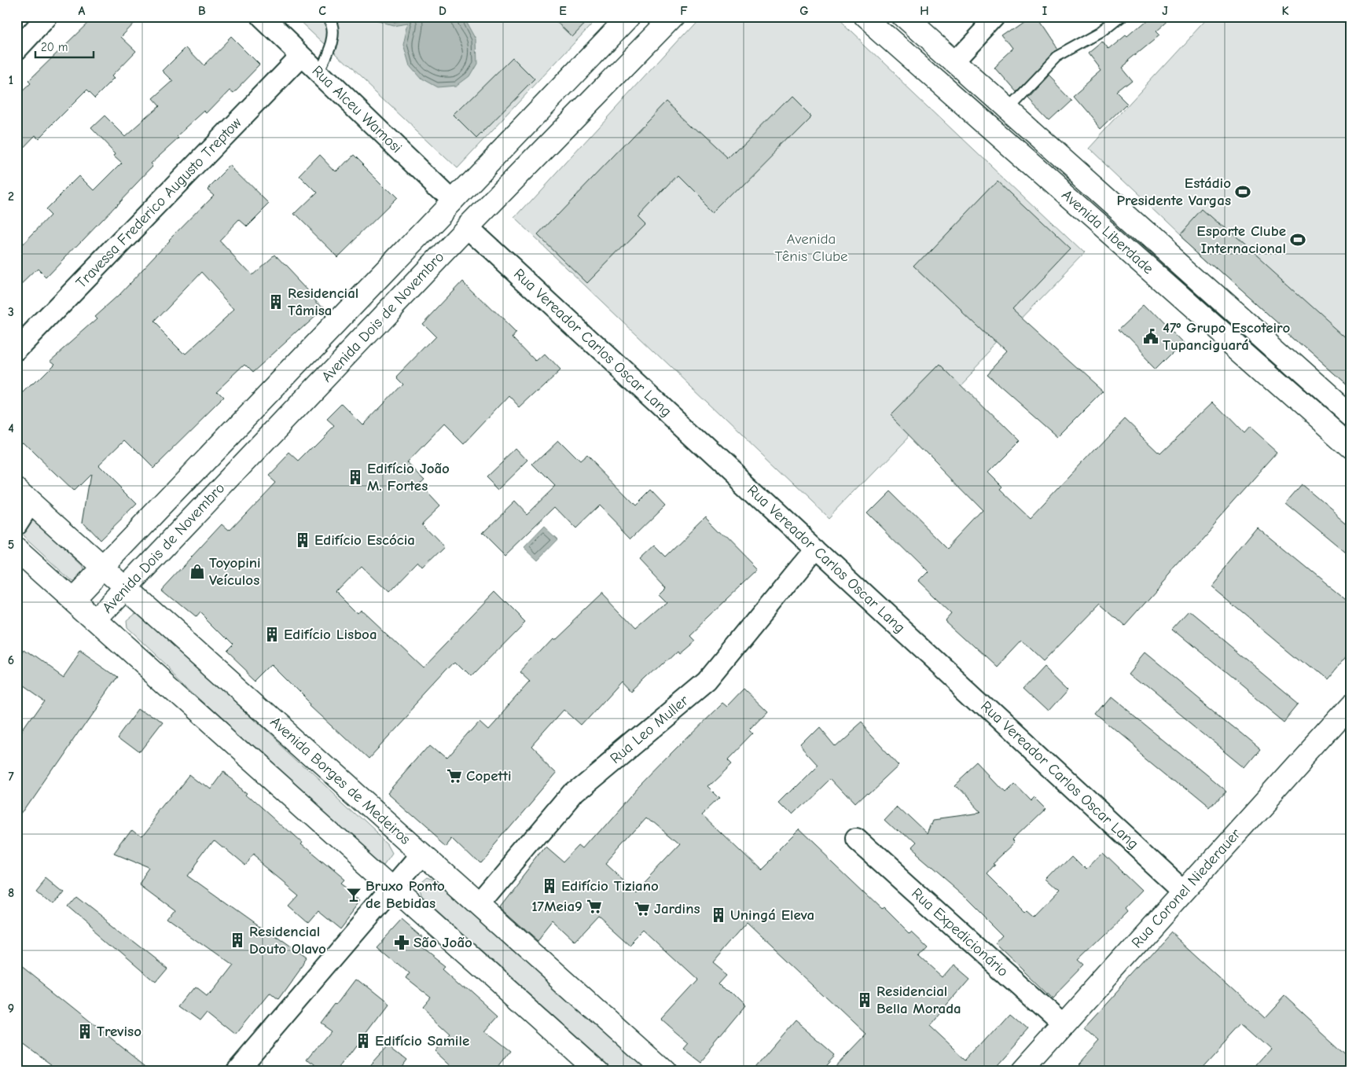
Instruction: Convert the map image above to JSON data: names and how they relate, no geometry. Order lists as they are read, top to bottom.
{
  "streets": {
    "street": [
      "Rua Alceu Wamosi",
      "Travessa Frederico Augusto Treptow",
      "Avenida Liberdade",
      "Avenida Dois de Novembro",
      "Rua Vereador Carlos Oscar Lang",
      "Rua Leo Muller",
      "Avenida Borges de Medeiros",
      "Rua Coronel Niederauer",
      "Rua Expedicionário"
    ]
  },
  "crossings": [
    ["Rua Alceu Wamosi", "Travessa Frederico Augusto Treptow"],
    ["Rua Alceu Wamosi", "Avenida Dois de Novembro"],
    ["Avenida Dois de Novembro", "Rua Vereador Carlos Oscar Lang"],
    ["Avenida Dois de Novembro", "Avenida Borges de Medeiros"],
    ["Rua Vereador Carlos Oscar Lang", "Rua Leo Muller"],
    ["Rua Vereador Carlos Oscar Lang", "Rua Coronel Niederauer"],
    ["Rua Leo Muller", "Avenida Borges de Medeiros"],
    ["Rua Coronel Niederauer", "Rua Expedicionário"]
  ],
  "parks": ["Avenida Tênis Clube"],
  "places": {
    "sports": ["Estádio Presidente Vargas", "Esporte Clube Internacional"],
    "building": [
      "Residencial Tâmisa",
      "Edifício João M. Fortes",
      "Edifício Escócia",
      "Edifício Lisboa",
      "Edifício Tiziano",
      "Uningá Eleva",
      "Residencial Douto Olavo",
      "Residencial Bella Morada",
      "Treviso",
      "Edifício Samile"
    ],
    "public building": ["47º Grupo Escoteiro Tupanciguará"],
    "shop": ["Toyopini Veículos"],
    "supermarket": ["Copetti", "17Meia9", "Jardins"],
    "bar": ["Bruxo Ponto de Bebidas"],
    "pharmacy": ["São João"]
  },
  "scale_bar": "20 m",
  "grid": {
    "columns": [
      "A",
      "B",
      "C",
      "D",
      "E",
      "F",
      "G",
      "H",
      "I",
      "J",
      "K"
    ],
    "rows": [
      "1",
      "2",
      "3",
      "4",
      "5",
      "6",
      "7",
      "8",
      "9"
    ]
  }
}
